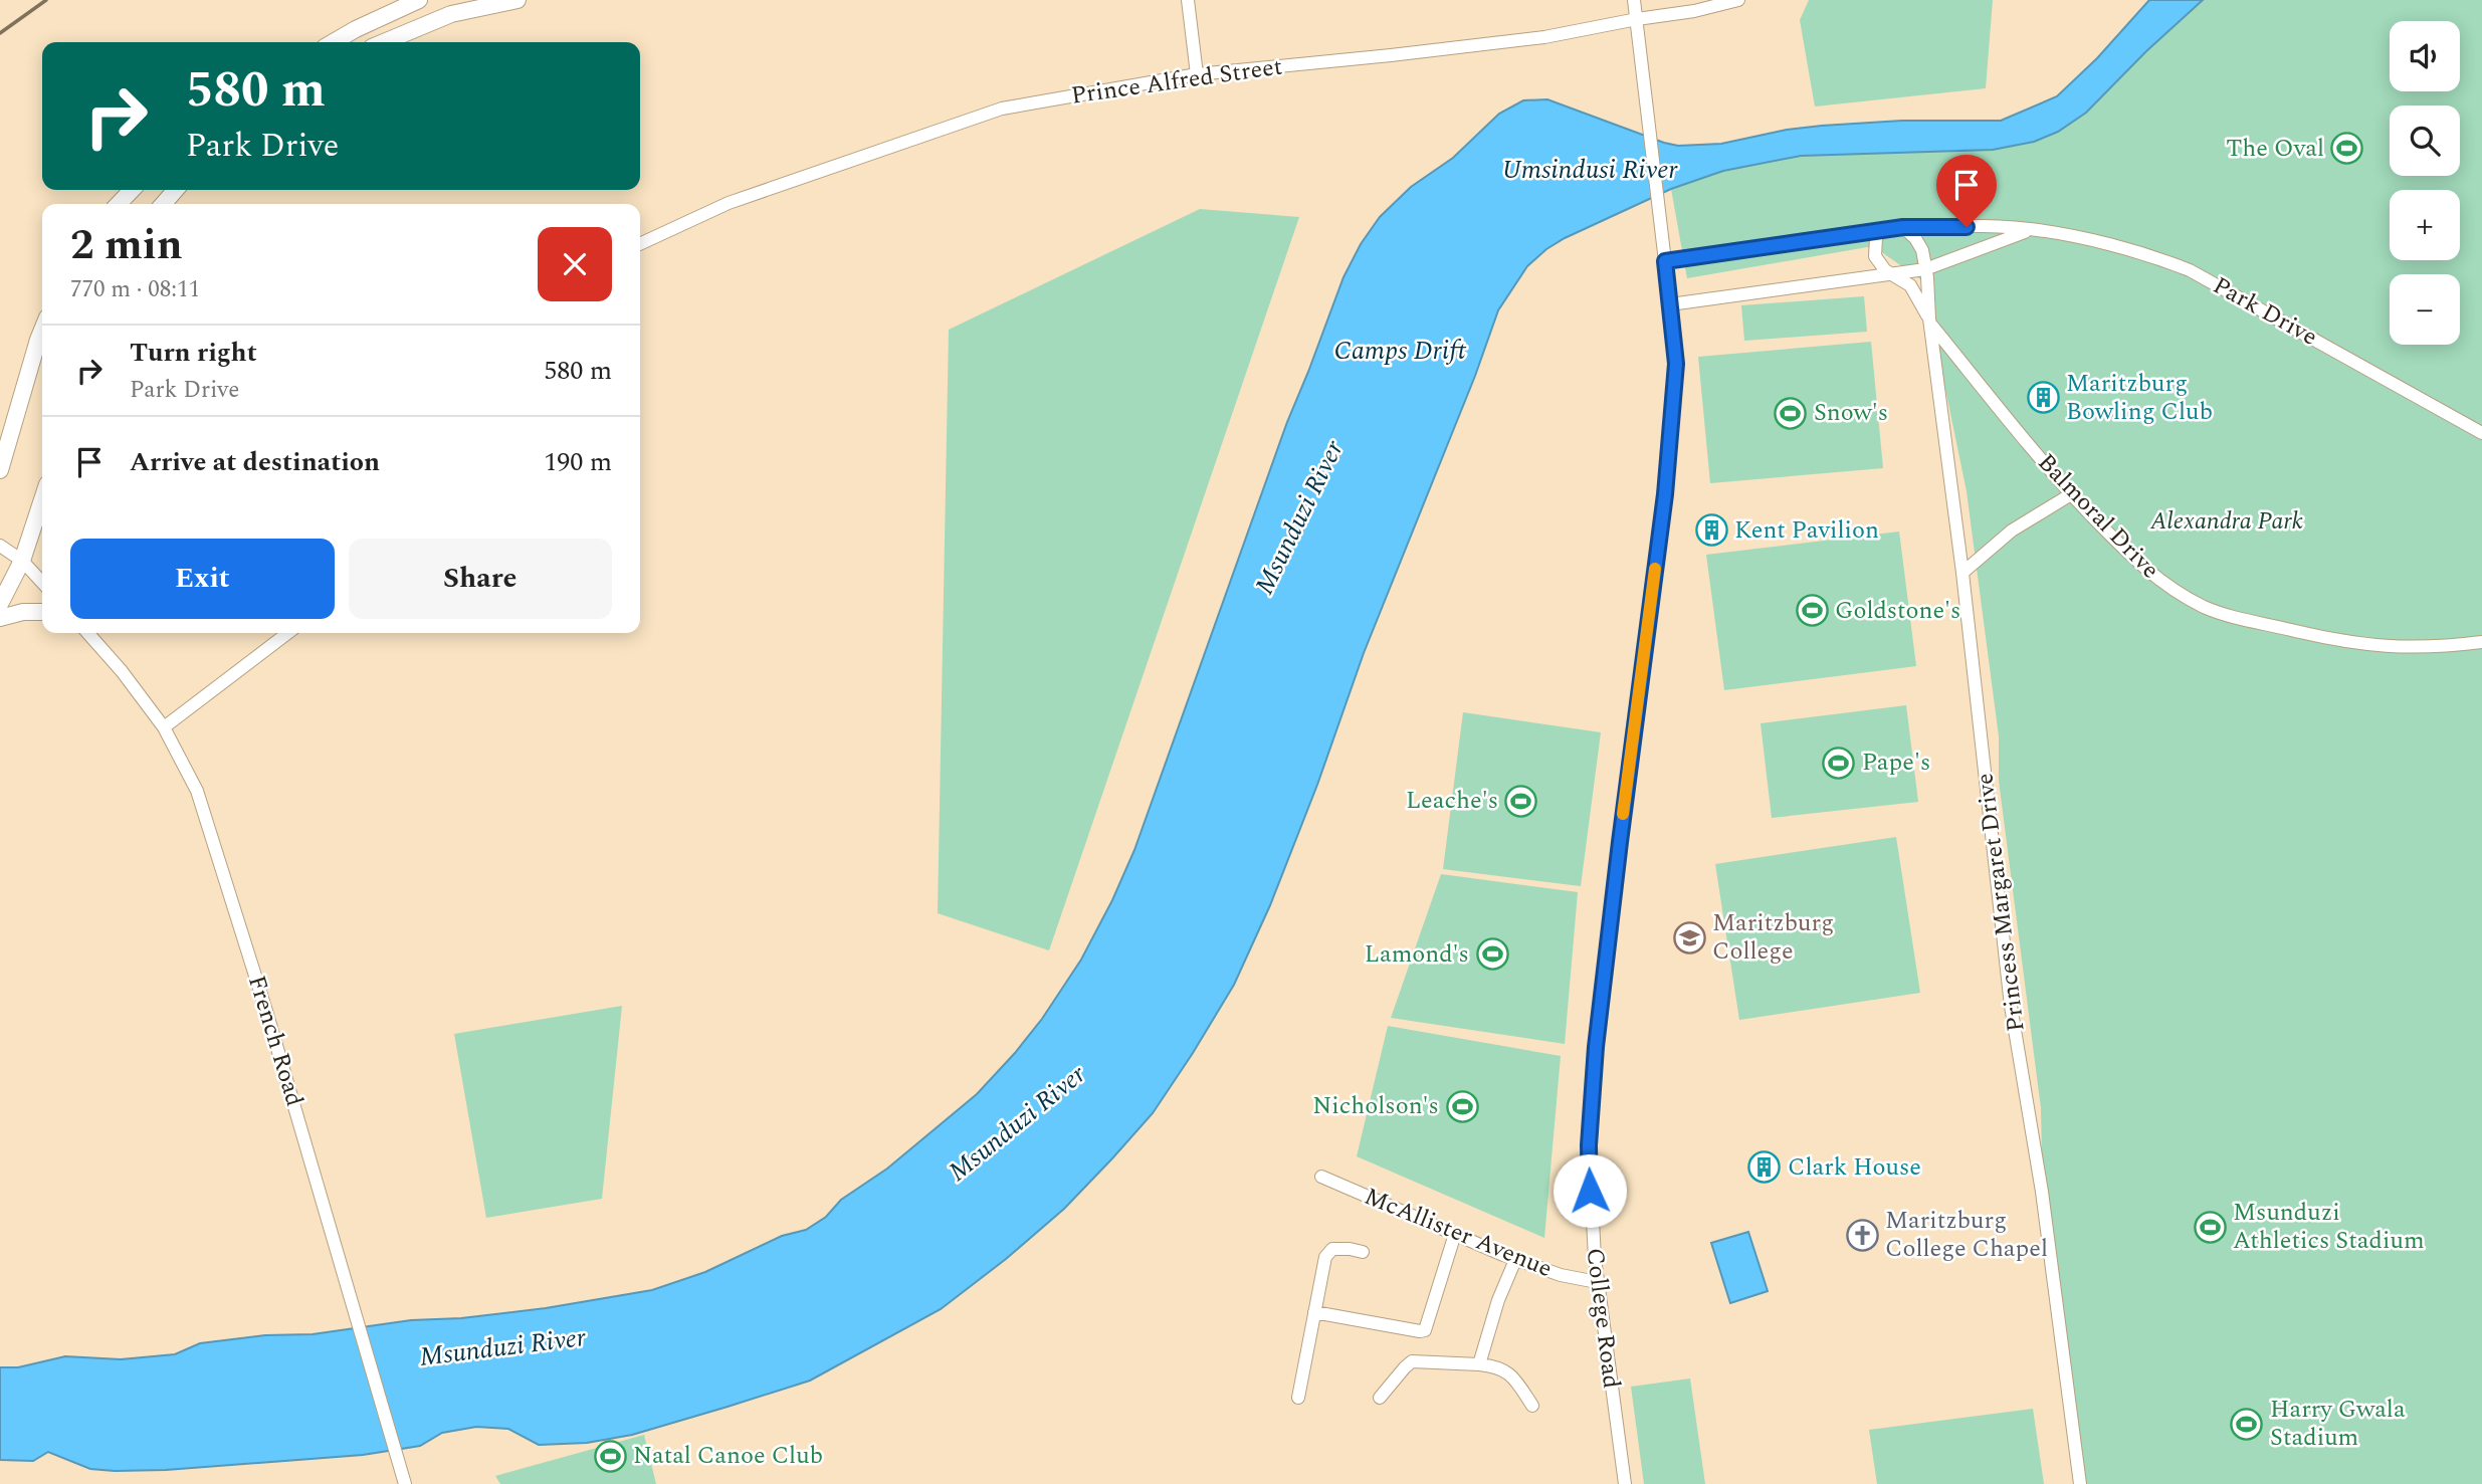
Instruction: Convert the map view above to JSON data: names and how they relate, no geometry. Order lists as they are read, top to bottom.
{
  "streets": {
    "street": [
      "Prince Alfred Street",
      "Park Drive",
      "Balmoral Drive",
      "Princess Margaret Drive",
      "French Road",
      "McAllister Avenue",
      "College Road"
    ]
  },
  "crossings": [
    ["Prince Alfred Street", "College Road"],
    ["Park Drive", "Princess Margaret Drive"],
    ["Park Drive", "College Road"],
    ["Balmoral Drive", "Princess Margaret Drive"],
    ["McAllister Avenue", "College Road"]
  ],
  "water": ["Umsindusi River", "Camps Drift", "Msunduzi River"],
  "parks": ["Alexandra Park"],
  "places": {
    "sports": [
      "The Oval",
      "Snow's",
      "Goldstone's",
      "Pape's",
      "Leache's",
      "Lamond's",
      "Nicholson's",
      "Msunduzi Athletics Stadium",
      "Harry Gwala Stadium",
      "Natal Canoe Club"
    ],
    "building": ["Maritzburg Bowling Club", "Kent Pavilion", "Clark House"],
    "school or university": ["Maritzburg College"],
    "church": ["Maritzburg College Chapel"]
  },
  "page": {
    "map_buttons": ["+", "−"],
    "turn": ["580 m", "Park Drive"],
    "heading": ["2 min", "770 m · 08:11"],
    "list": [
      {
        "name": "Turn right",
        "note": "Park Drive",
        "value": "580 m"
      },
      {
        "name": "Arrive at destination",
        "value": "190 m"
      }
    ],
    "buttons": ["Exit", "Share"]
  }
}
